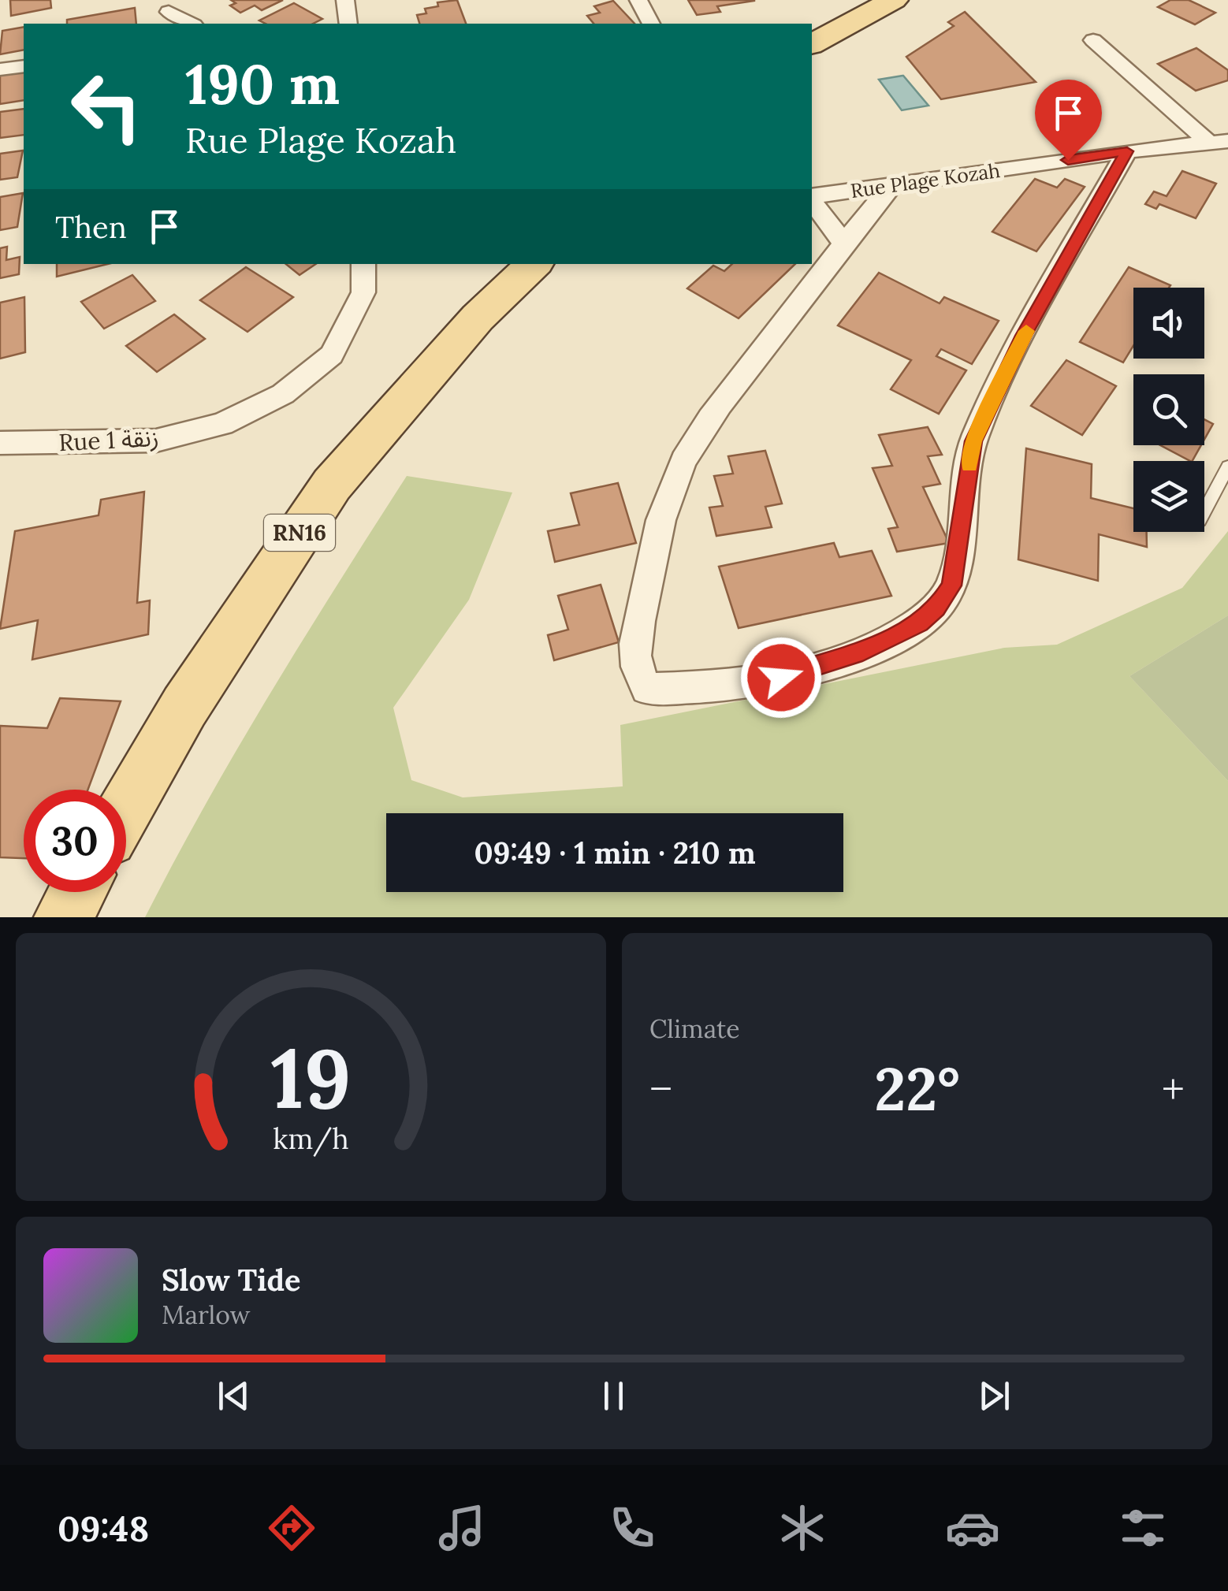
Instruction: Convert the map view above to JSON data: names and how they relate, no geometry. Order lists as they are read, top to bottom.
{
  "streets": {
    "main road": ["RN16"],
    "street": ["Rue Plage Kozah", "Rue 1 زنقة"]
  },
  "page": {
    "turn": ["190 m", "Rue Plage Kozah"],
    "then": "Then",
    "limit": "30",
    "trip": "09:49 · 1 min · 210 m",
    "tile": "Climate",
    "heat": ["−", "22°", "+"],
    "song": ["Slow Tide", "Marlow"],
    "tabs": "09:48",
    "gauge": ["19", "km/h"]
  }
}
